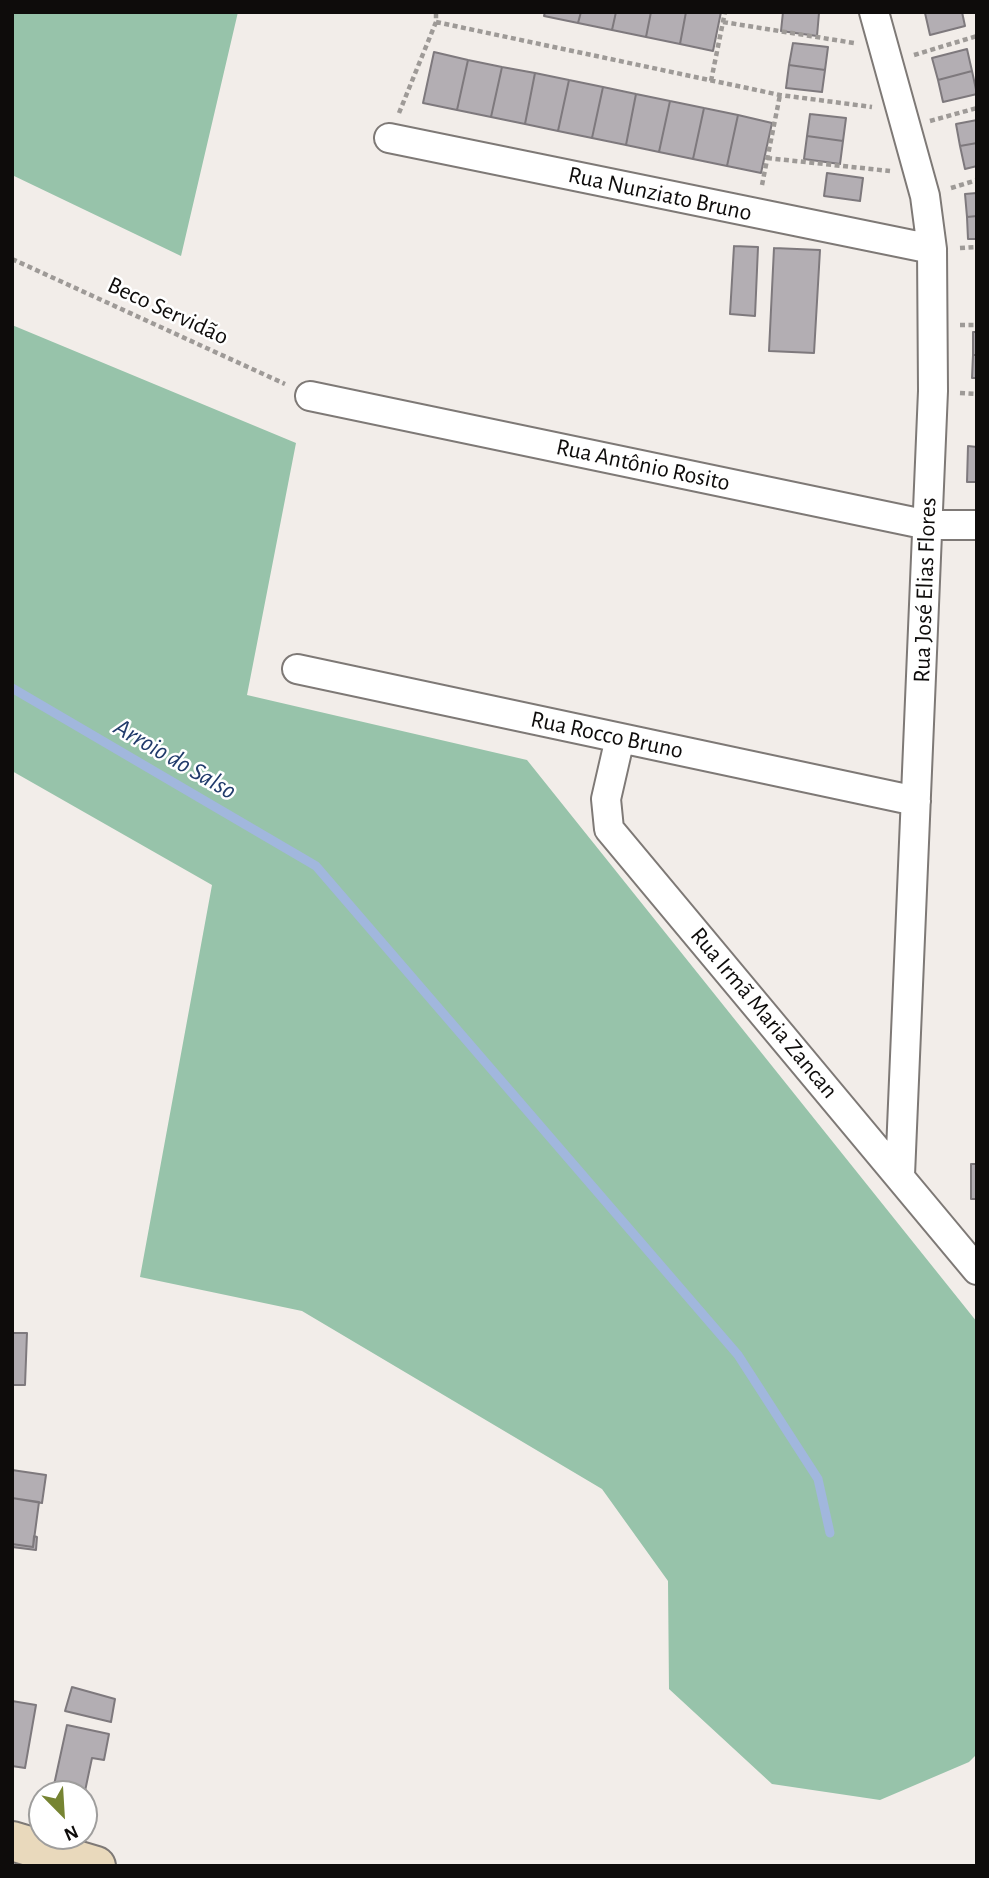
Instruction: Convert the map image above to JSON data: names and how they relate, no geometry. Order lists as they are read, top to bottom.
{
  "streets": {
    "street": [
      "Rua Nunziato Bruno",
      "Rua Antônio Rosito",
      "Rua José Elias Flores",
      "Rua Rocco Bruno",
      "Rua Irmã Maria Zancan"
    ],
    "path": ["Beco Servidão"]
  },
  "crossings": [
    ["Rua Nunziato Bruno", "Rua José Elias Flores"],
    ["Beco Servidão", "Rua Antônio Rosito"],
    ["Rua Antônio Rosito", "Rua José Elias Flores"],
    ["Rua José Elias Flores", "Rua Rocco Bruno"],
    ["Rua José Elias Flores", "Rua Irmã Maria Zancan"],
    ["Rua Rocco Bruno", "Rua Irmã Maria Zancan"]
  ],
  "water": ["Arroio do Salso"],
  "north": "bottom right"
}
